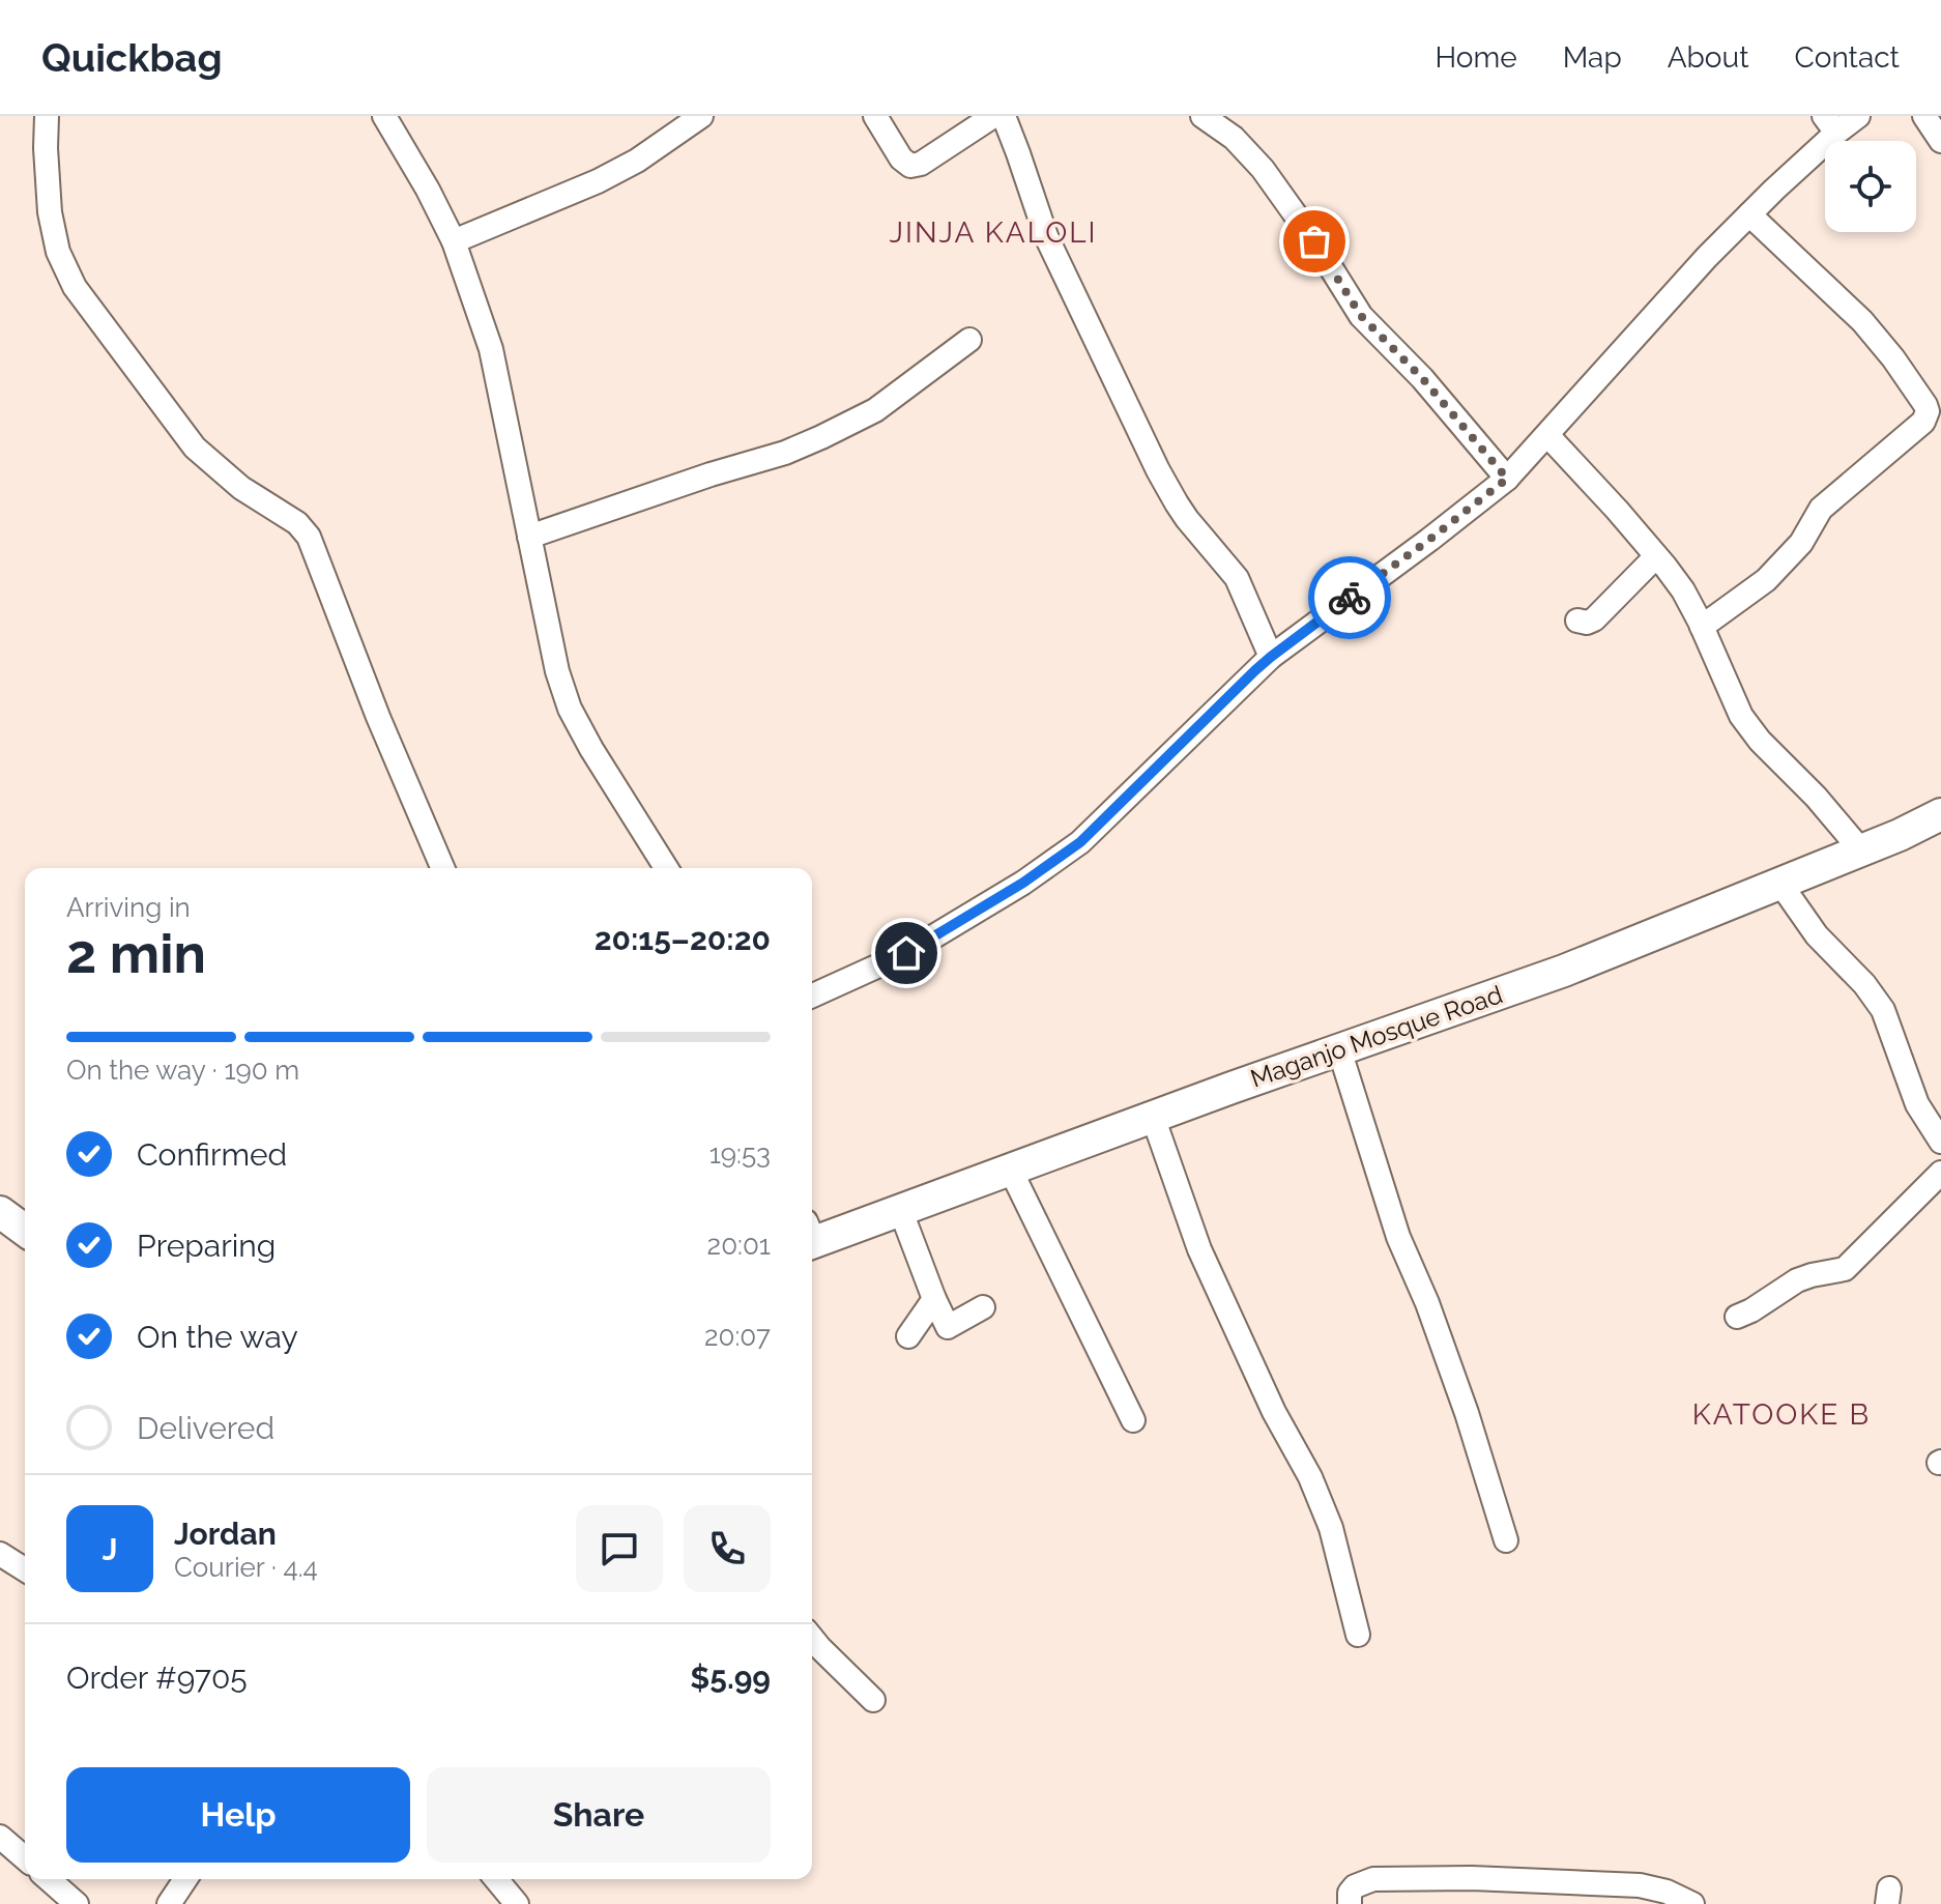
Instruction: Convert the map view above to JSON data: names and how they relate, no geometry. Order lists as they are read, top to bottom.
{
  "streets": {
    "street": ["Maganjo Mosque Road"]
  },
  "districts": ["JINJA KALOLI", "KATOOKE B"],
  "page": {
    "header": "Quickbag",
    "nav": [
      "Home",
      "Map",
      "About",
      "Contact"
    ],
    "heading": ["2 min", "Arriving in", "20:15–20:20"],
    "panel": [
      "Jordan",
      "Courier · 4.4",
      "Order #9705",
      "$5.99"
    ],
    "bar": "On the way · 190 m",
    "list": [
      ["Confirmed", "19:53"],
      ["Preparing", "20:01"],
      ["On the way", "20:07"],
      "Delivered"
    ],
    "round": "J",
    "buttons": ["Help", "Share"]
  }
}
